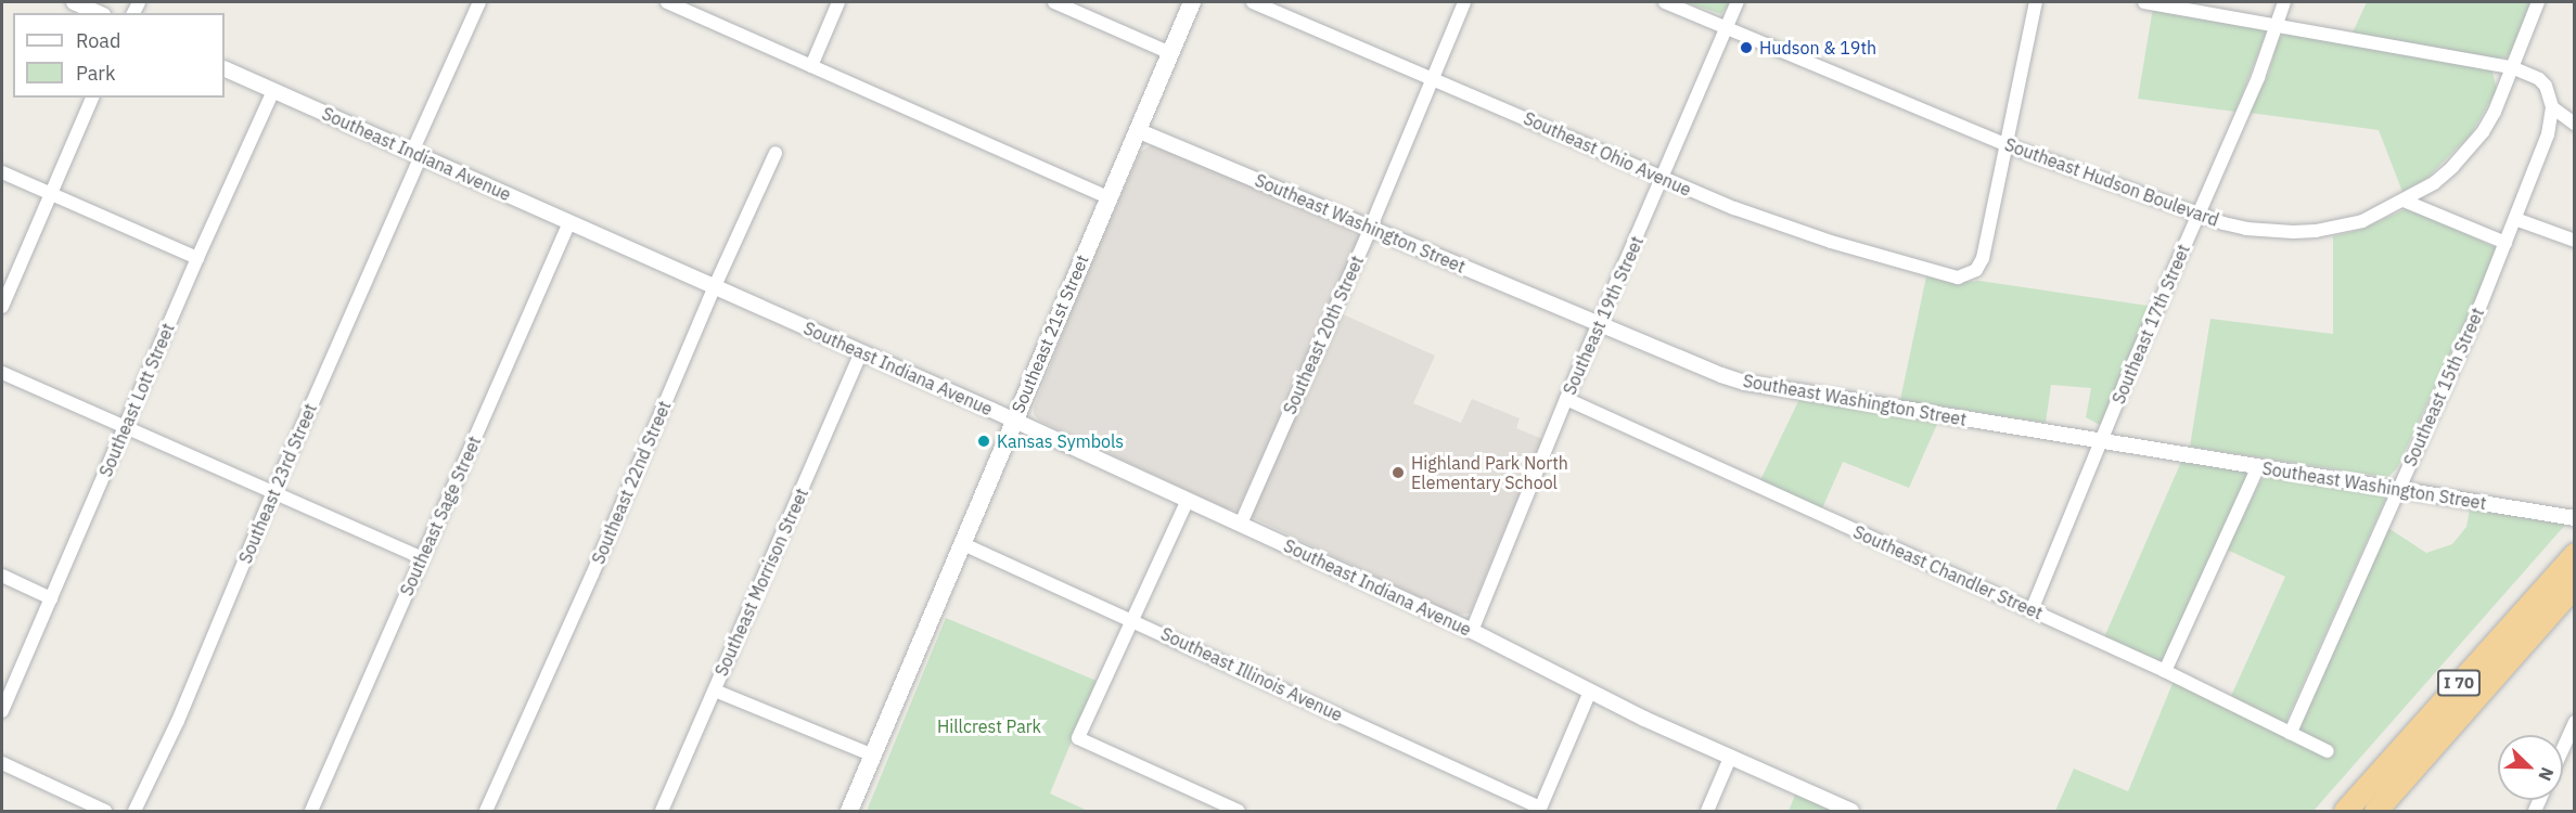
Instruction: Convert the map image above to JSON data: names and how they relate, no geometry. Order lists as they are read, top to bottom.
{
  "streets": {
    "highway": ["I 70"],
    "main road": ["Southeast 21st Street"],
    "street": [
      "Southeast Indiana Avenue",
      "Southeast Ohio Avenue",
      "Southeast Hudson Boulevard",
      "Southeast Washington Street",
      "Southeast 19th Street",
      "Southeast 17th Street",
      "Southeast 20th Street",
      "Southeast 15th Street",
      "Southeast Lott Street",
      "Southeast 22nd Street",
      "Southeast 23rd Street",
      "Southeast Sage Street",
      "Southeast Chandler Street",
      "Southeast Morrison Street",
      "Southeast Illinois Avenue"
    ]
  },
  "crossings": [
    ["Southeast Indiana Avenue", "Southeast 19th Street"],
    ["Southeast Indiana Avenue", "Southeast 21st Street"],
    ["Southeast Indiana Avenue", "Southeast 20th Street"],
    ["Southeast Indiana Avenue", "Southeast Lott Street"],
    ["Southeast Indiana Avenue", "Southeast 22nd Street"],
    ["Southeast Indiana Avenue", "Southeast 23rd Street"],
    ["Southeast Indiana Avenue", "Southeast Sage Street"],
    ["Southeast Indiana Avenue", "Southeast Morrison Street"],
    ["Southeast Ohio Avenue", "Southeast Hudson Boulevard"],
    ["Southeast Ohio Avenue", "Southeast 19th Street"],
    ["Southeast Ohio Avenue", "Southeast 20th Street"],
    ["Southeast Hudson Boulevard", "Southeast 19th Street"],
    ["Southeast Hudson Boulevard", "Southeast 17th Street"],
    ["Southeast Washington Street", "Southeast 19th Street"],
    ["Southeast Washington Street", "Southeast 17th Street"],
    ["Southeast Washington Street", "Southeast 21st Street"],
    ["Southeast Washington Street", "Southeast 20th Street"],
    ["Southeast Washington Street", "Southeast 15th Street"],
    ["Southeast 19th Street", "Southeast Chandler Street"],
    ["Southeast 17th Street", "Southeast Chandler Street"],
    ["Southeast 21st Street", "Southeast Illinois Avenue"],
    ["Southeast 15th Street", "Southeast Chandler Street"]
  ],
  "parks": ["Hillcrest Park"],
  "places": ["Hudson & 19th", "Kansas Symbols", "Highland Park North Elementary School"],
  "legend": ["Road", "Park"],
  "north": "bottom right"
}
